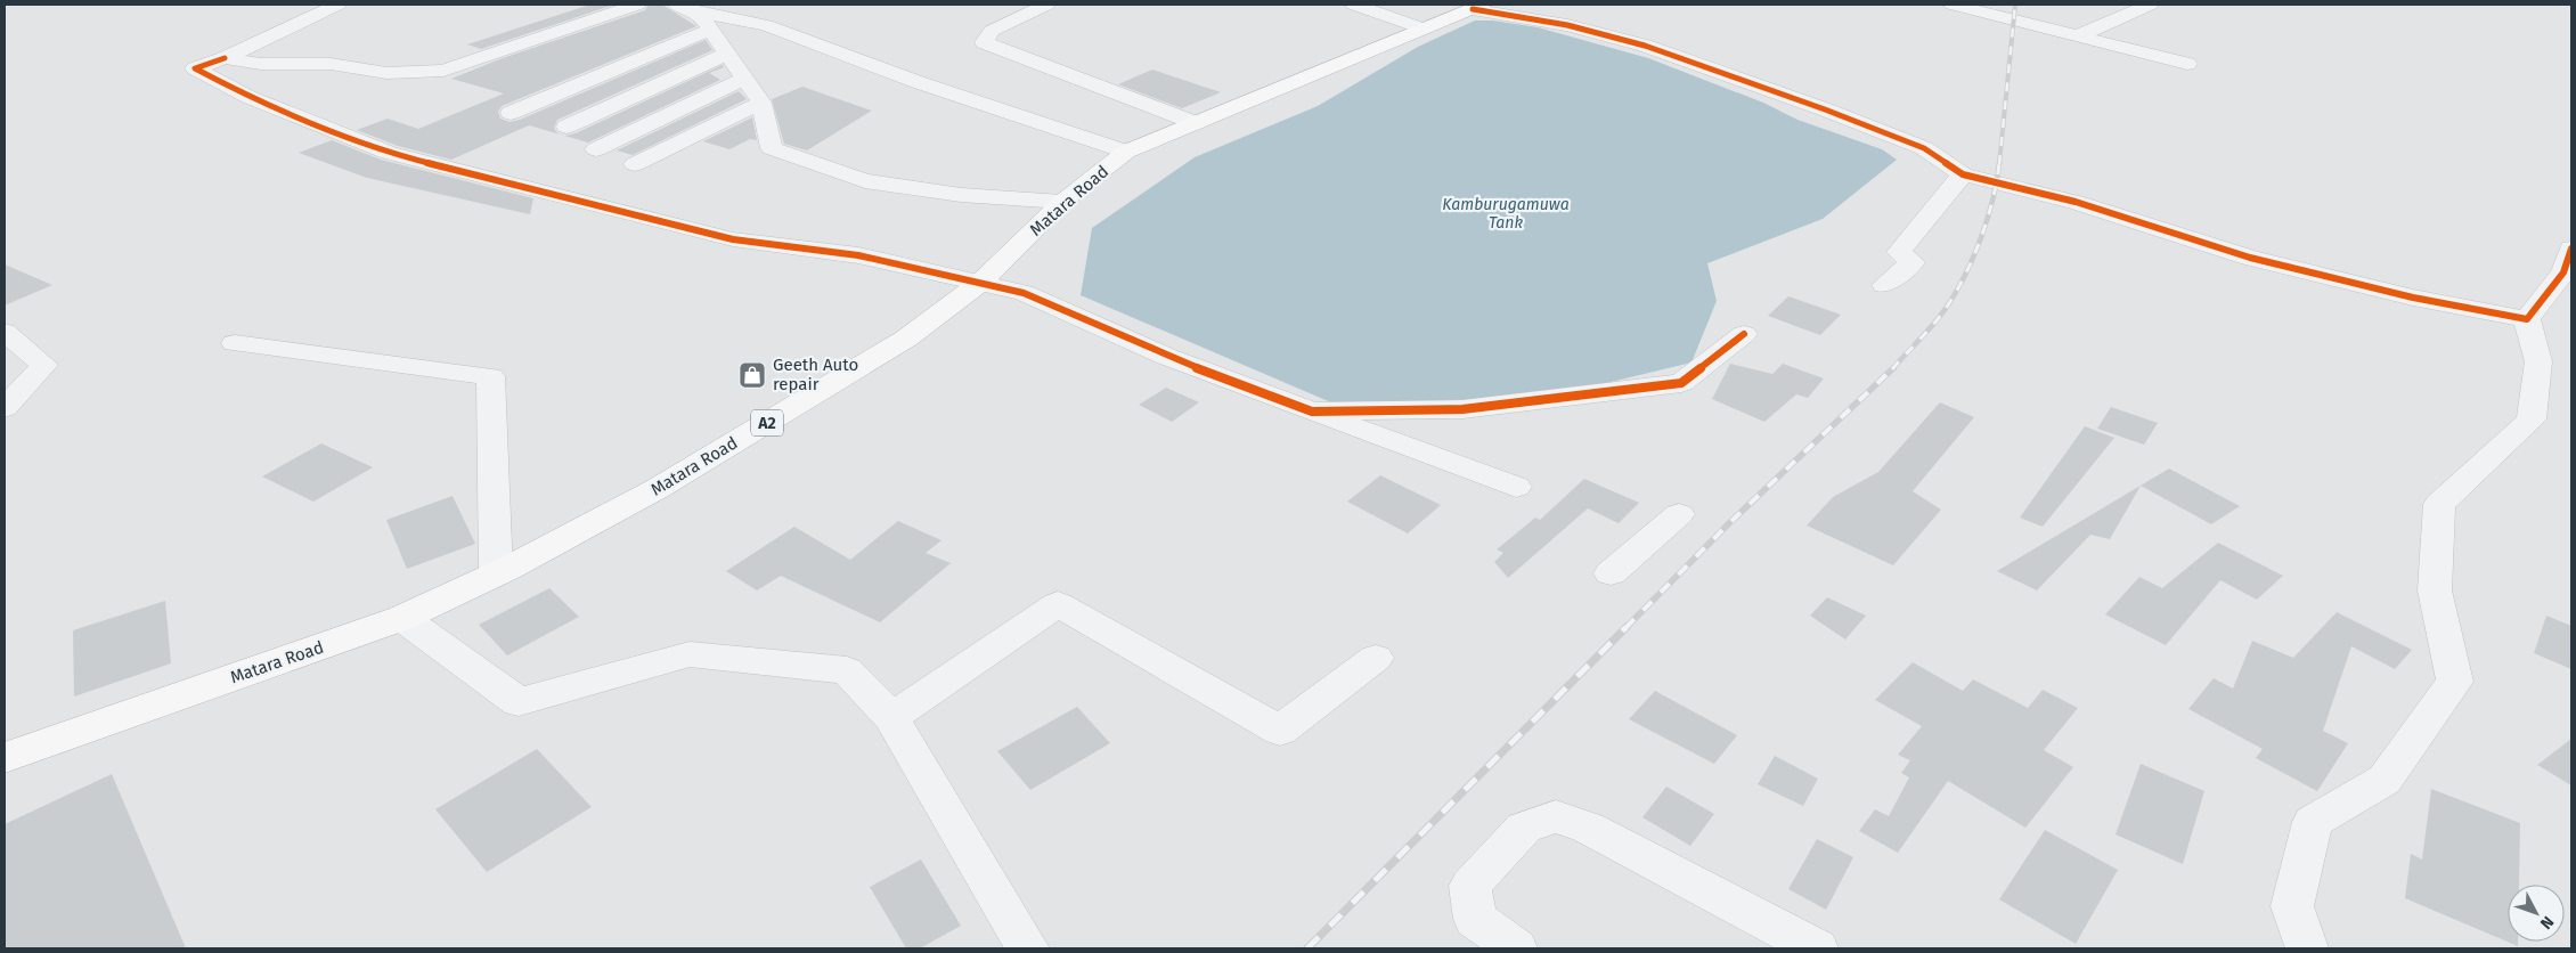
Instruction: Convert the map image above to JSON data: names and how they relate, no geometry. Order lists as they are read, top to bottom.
{
  "streets": {
    "highway": ["Matara Road", "A2"]
  },
  "water": ["Kamburugamuwa Tank"],
  "places": {
    "shop": ["Geeth Auto repair"]
  },
  "north": "bottom right"
}
